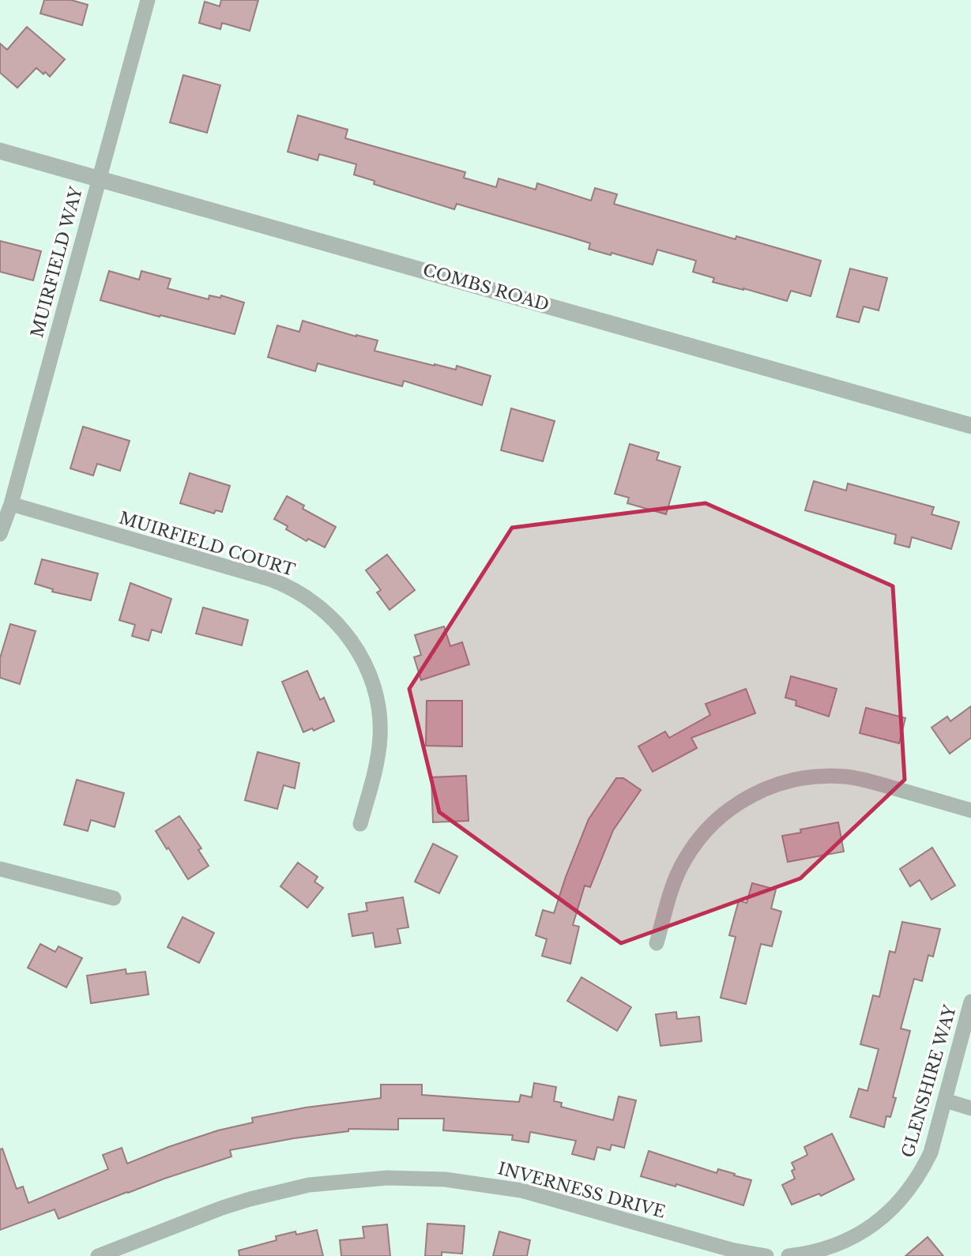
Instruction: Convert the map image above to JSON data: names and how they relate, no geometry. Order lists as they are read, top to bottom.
{
  "streets": {
    "street": [
      "MUIRFIELD WAY",
      "COMBS ROAD",
      "MUIRFIELD COURT",
      "GLENSHIRE WAY",
      "INVERNESS DRIVE"
    ]
  },
  "crossings": [
    ["MUIRFIELD WAY", "COMBS ROAD"],
    ["MUIRFIELD WAY", "MUIRFIELD COURT"]
  ]
}
